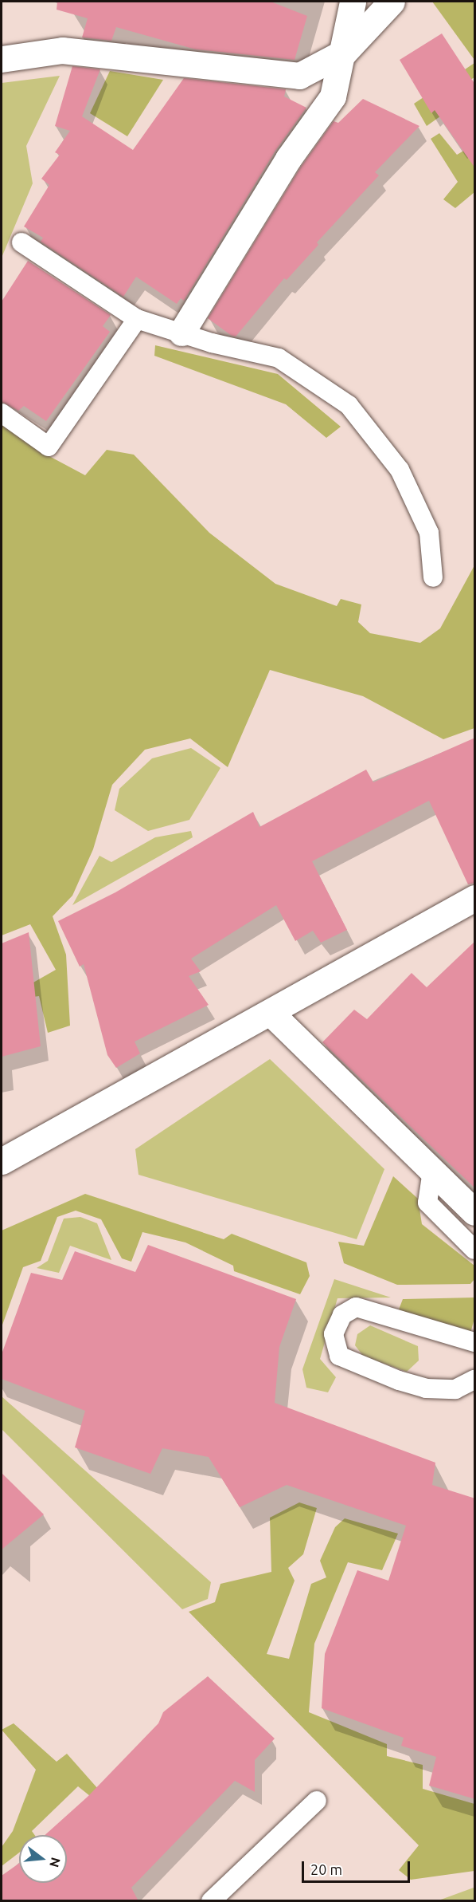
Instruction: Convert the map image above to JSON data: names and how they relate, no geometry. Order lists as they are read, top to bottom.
{
  "scale_bar": "20 m",
  "north": "right"
}
